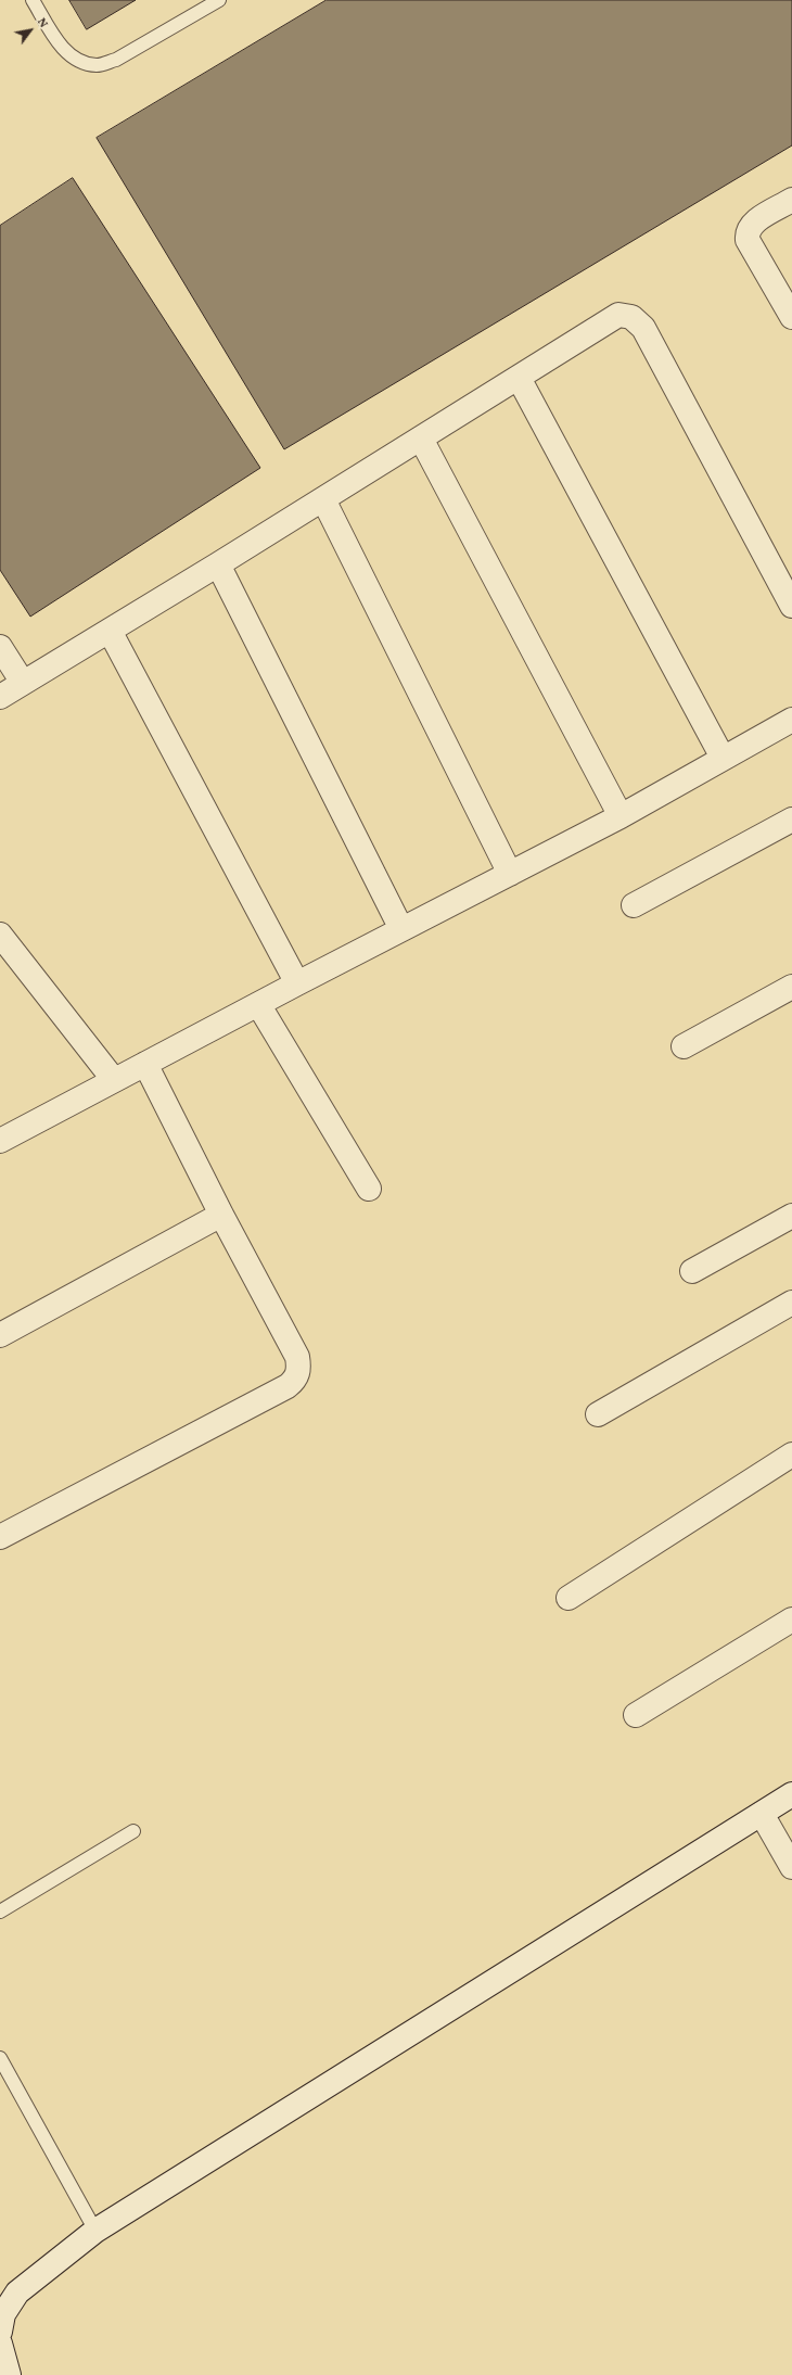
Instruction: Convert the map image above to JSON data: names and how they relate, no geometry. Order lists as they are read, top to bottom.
{
  "north": "top right"
}
